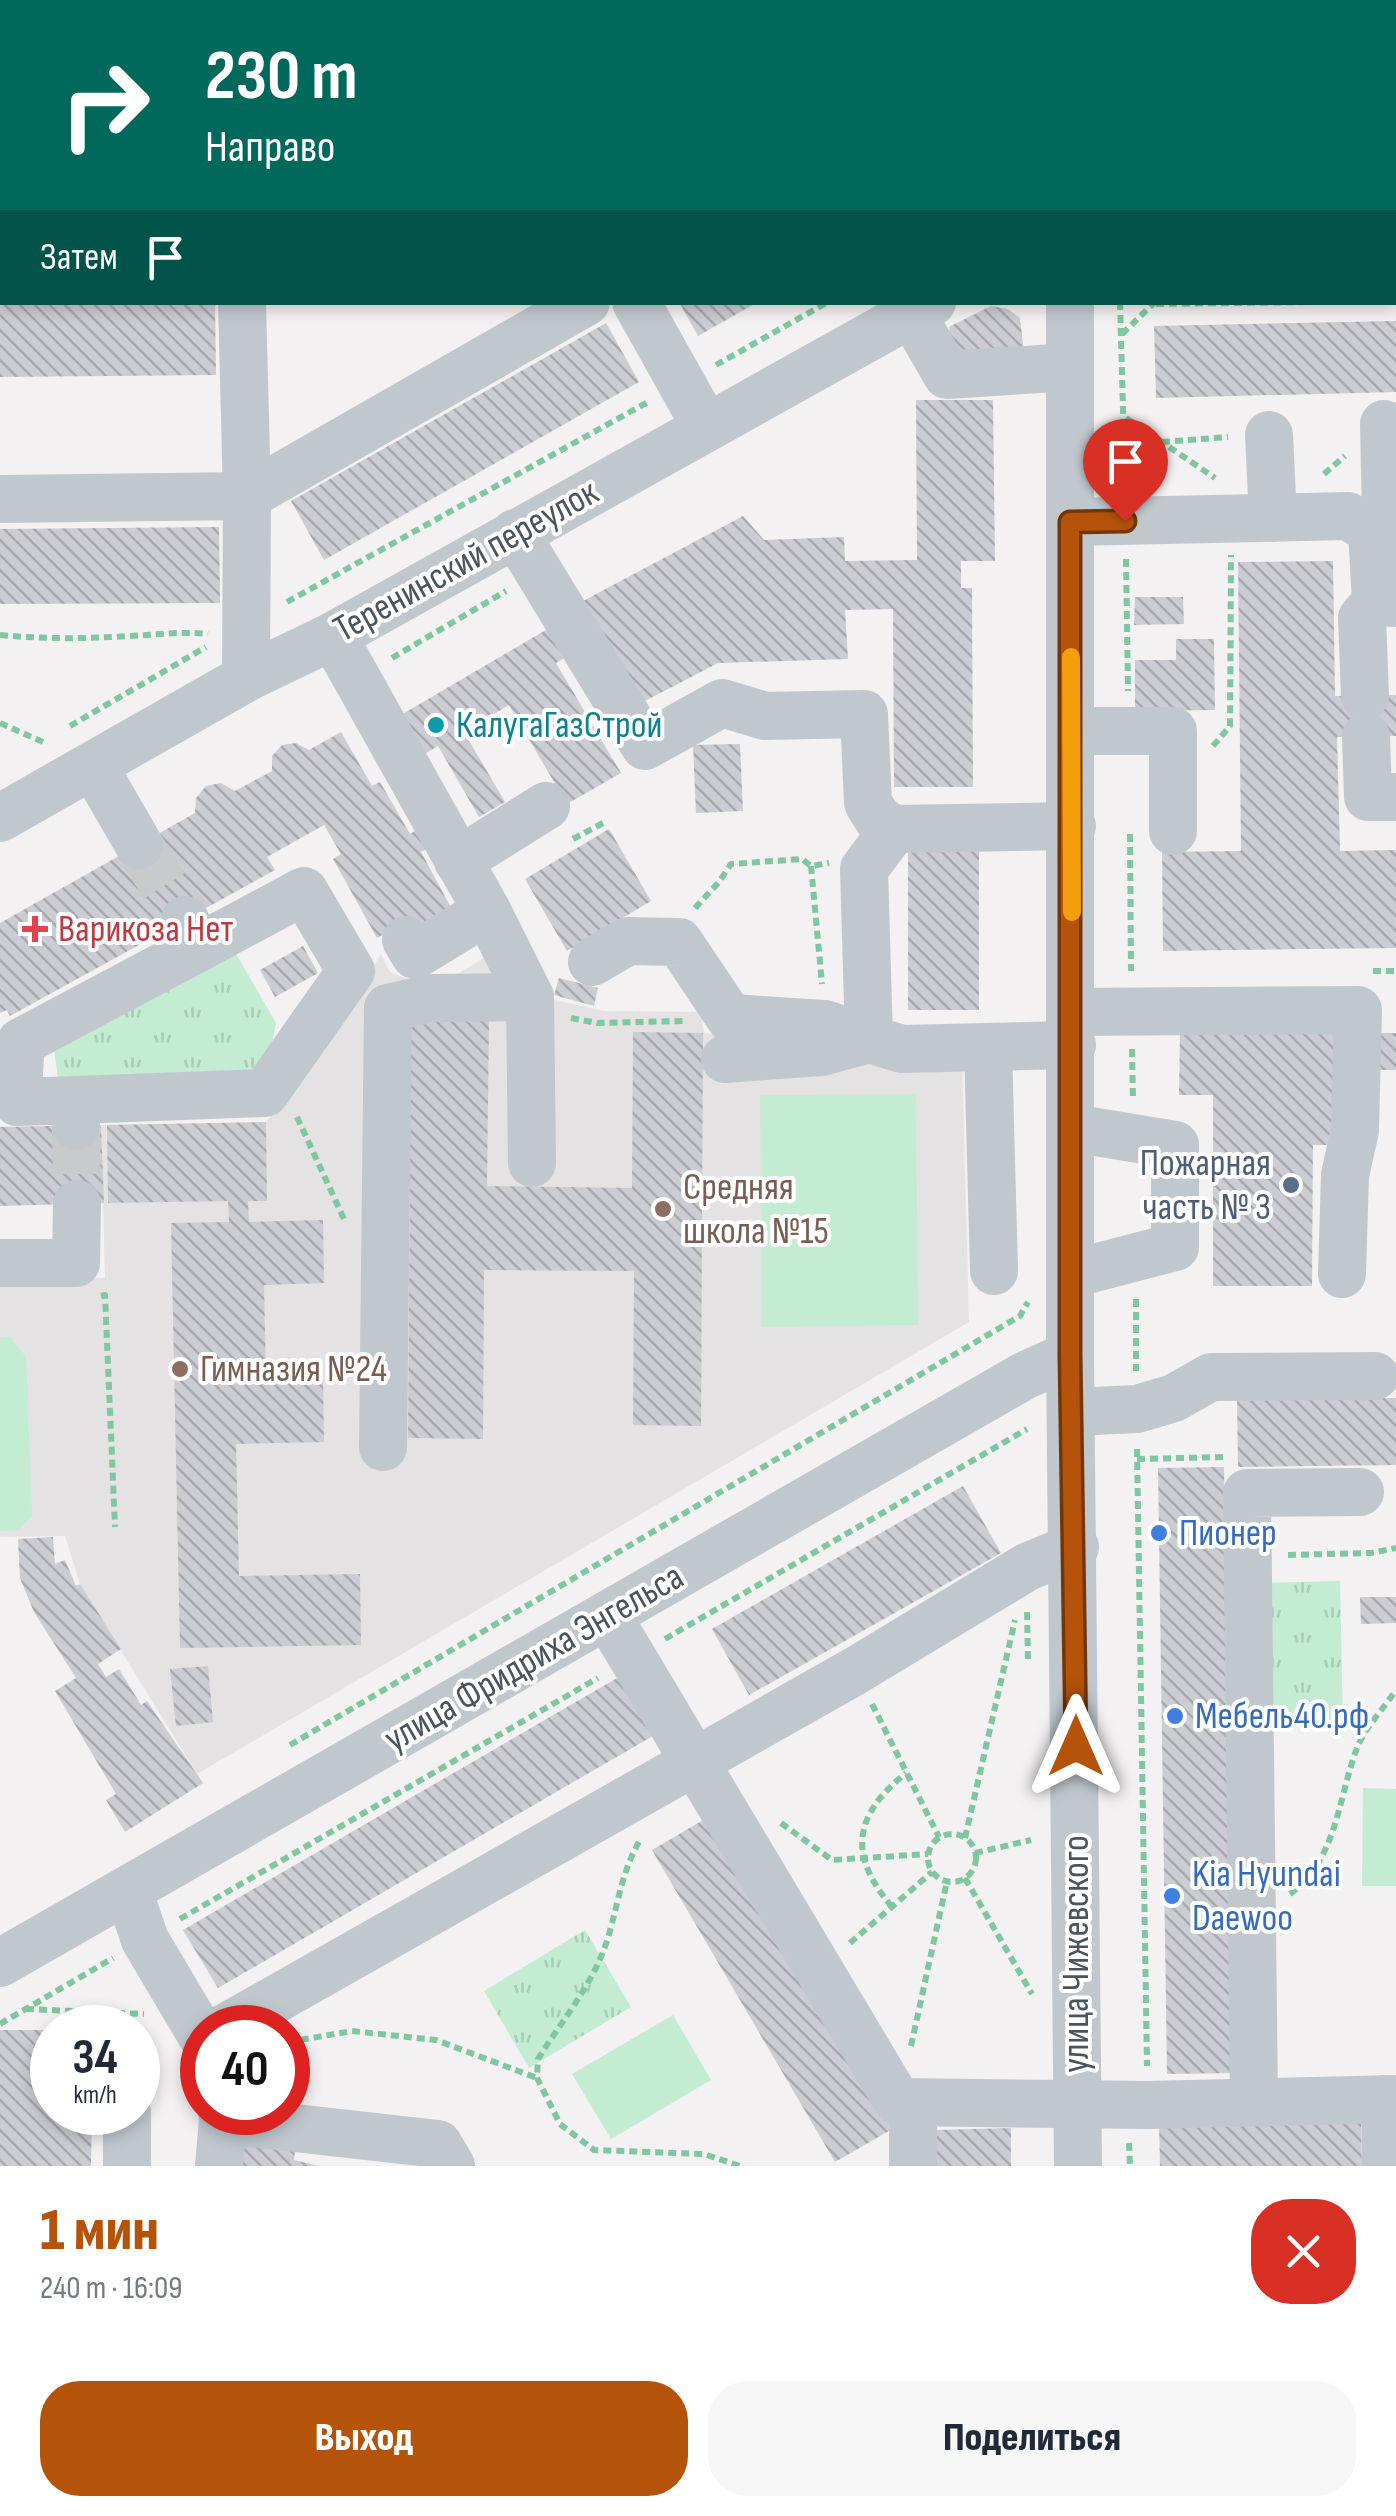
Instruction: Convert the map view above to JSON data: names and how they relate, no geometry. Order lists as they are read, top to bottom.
{
  "streets": {
    "street": ["Теренинский переулок", "улица Фридриха Энгельса", "улица Чижевского"]
  },
  "crossings": [
    ["улица Фридриха Энгельса", "улица Чижевского"]
  ],
  "places": {
    "other": [
      "КалугаГазСтрой",
      "Пожарная часть № 3",
      "Средняя школа №15",
      "Гимназия №24",
      "Пионер",
      "Мебель40.рф",
      "Kia Hyundai Daewoo"
    ],
    "health": ["Варикоза Нет"]
  },
  "page": {
    "turn": ["230 m", "Направо"],
    "then": "Затем",
    "speed": "34 km/h",
    "limit": "40",
    "heading": ["1 мин", "240 m · 16:09"],
    "buttons": ["Выход", "Поделиться"]
  }
}
